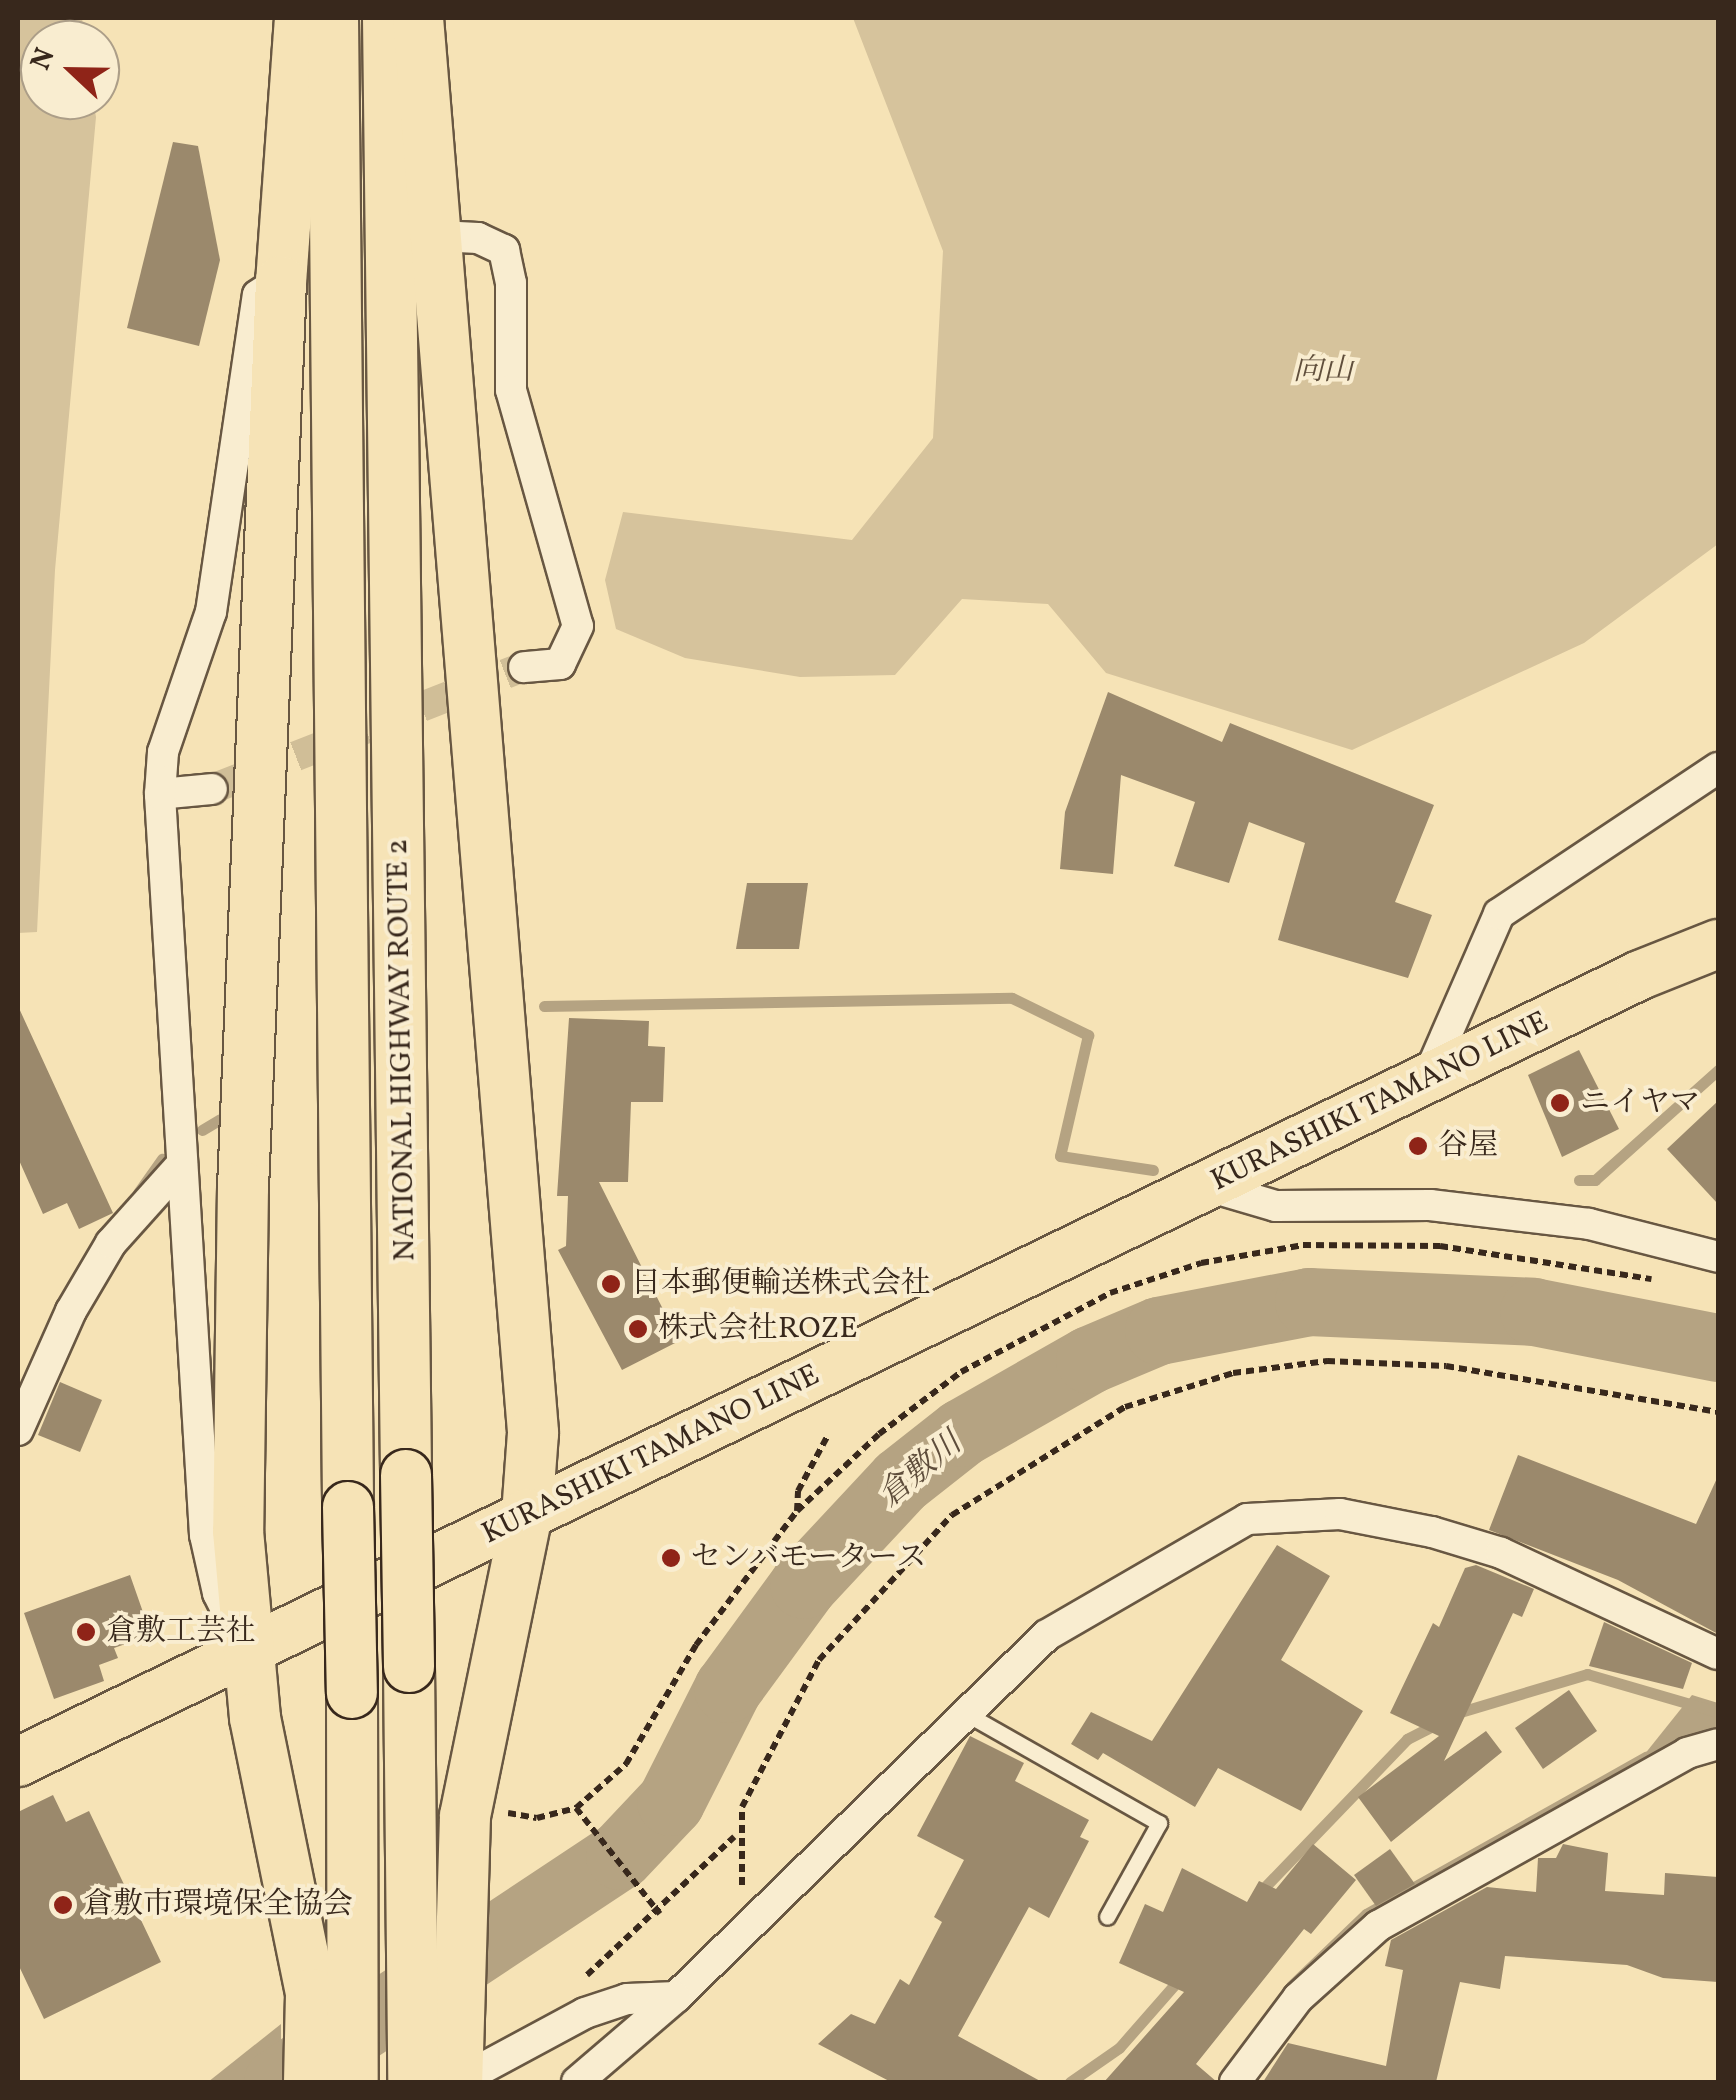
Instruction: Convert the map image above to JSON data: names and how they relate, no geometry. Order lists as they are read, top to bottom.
{
  "streets": {
    "highway": ["NATIONAL HIGHWAY ROUTE 2"],
    "main road": ["KURASHIKI TAMANO LINE"]
  },
  "water": ["倉敷川"],
  "parks": ["向山"],
  "places": [
    "ニイヤマ",
    "谷屋",
    "日本郵便輸送株式会社",
    "株式会社ROZE",
    "センバモータース",
    "倉敷工芸社",
    "倉敷市環境保全協会"
  ],
  "north": "left"
}
